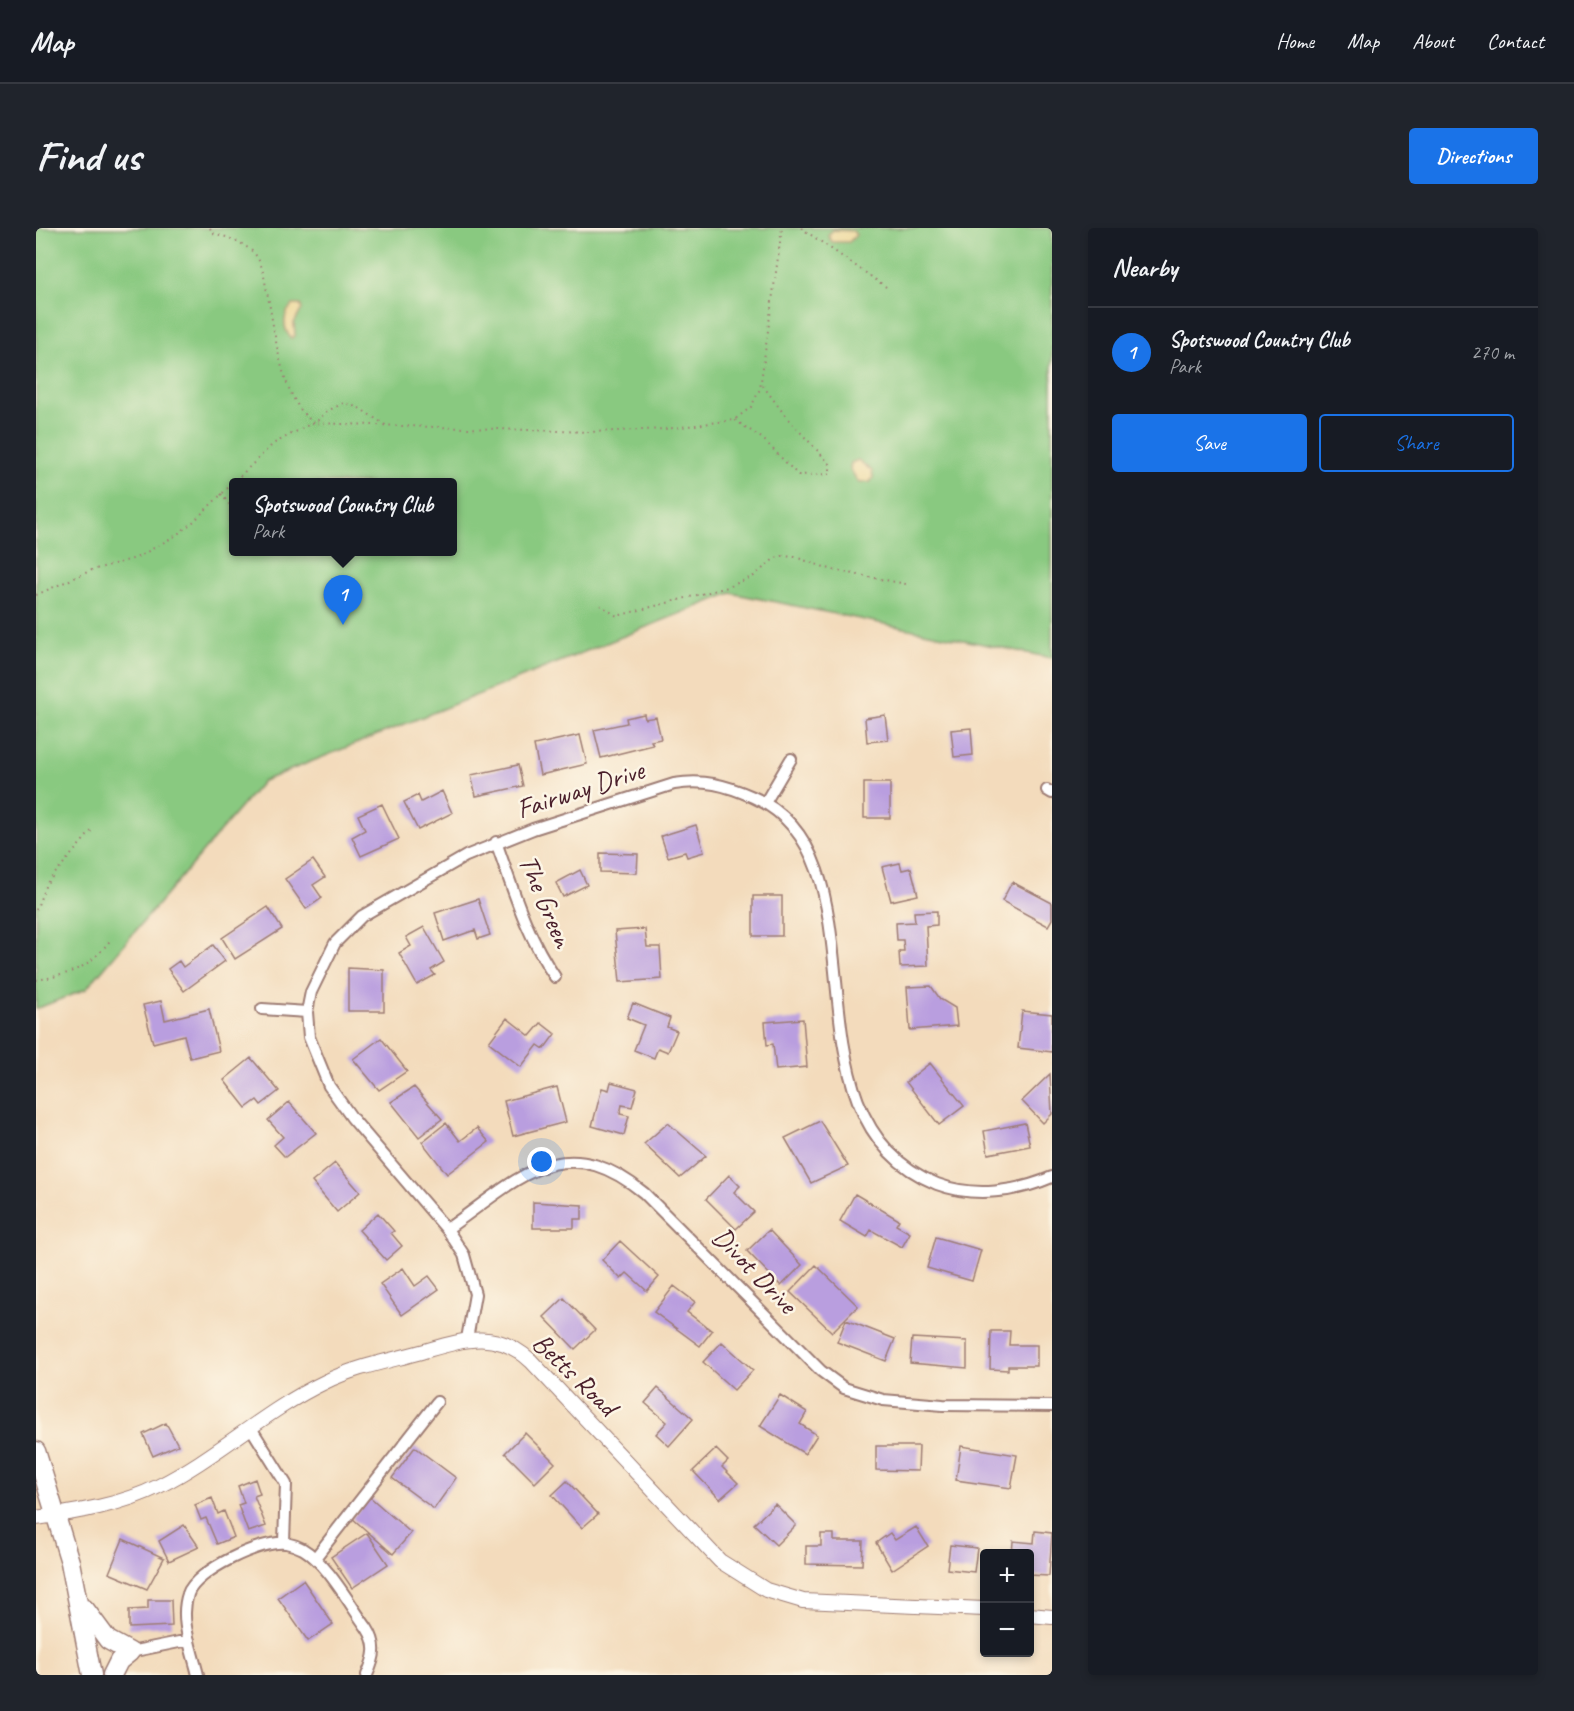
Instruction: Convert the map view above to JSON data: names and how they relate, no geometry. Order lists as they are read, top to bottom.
{
  "streets": {
    "street": [
      "Fairway Drive",
      "The Green",
      "Divot Drive",
      "Betts Road"
    ]
  },
  "crossings": [
    ["Fairway Drive", "The Green"],
    ["Fairway Drive", "Divot Drive"],
    ["Fairway Drive", "Betts Road"]
  ],
  "page": {
    "header": "Map",
    "nav": [
      "Home",
      "Map",
      "About",
      "Contact"
    ],
    "buttons": [
      "Directions",
      ["Save", "Share"]
    ],
    "title": "Find us",
    "heading": "Nearby",
    "list": [
      {
        "mark": "1",
        "name": "Spotswood Country Club",
        "note": "Park",
        "value": "270 m"
      }
    ],
    "popup": ["Spotswood Country Club", "Park"],
    "pins": "1",
    "map_buttons": ["+", "−"]
  }
}
